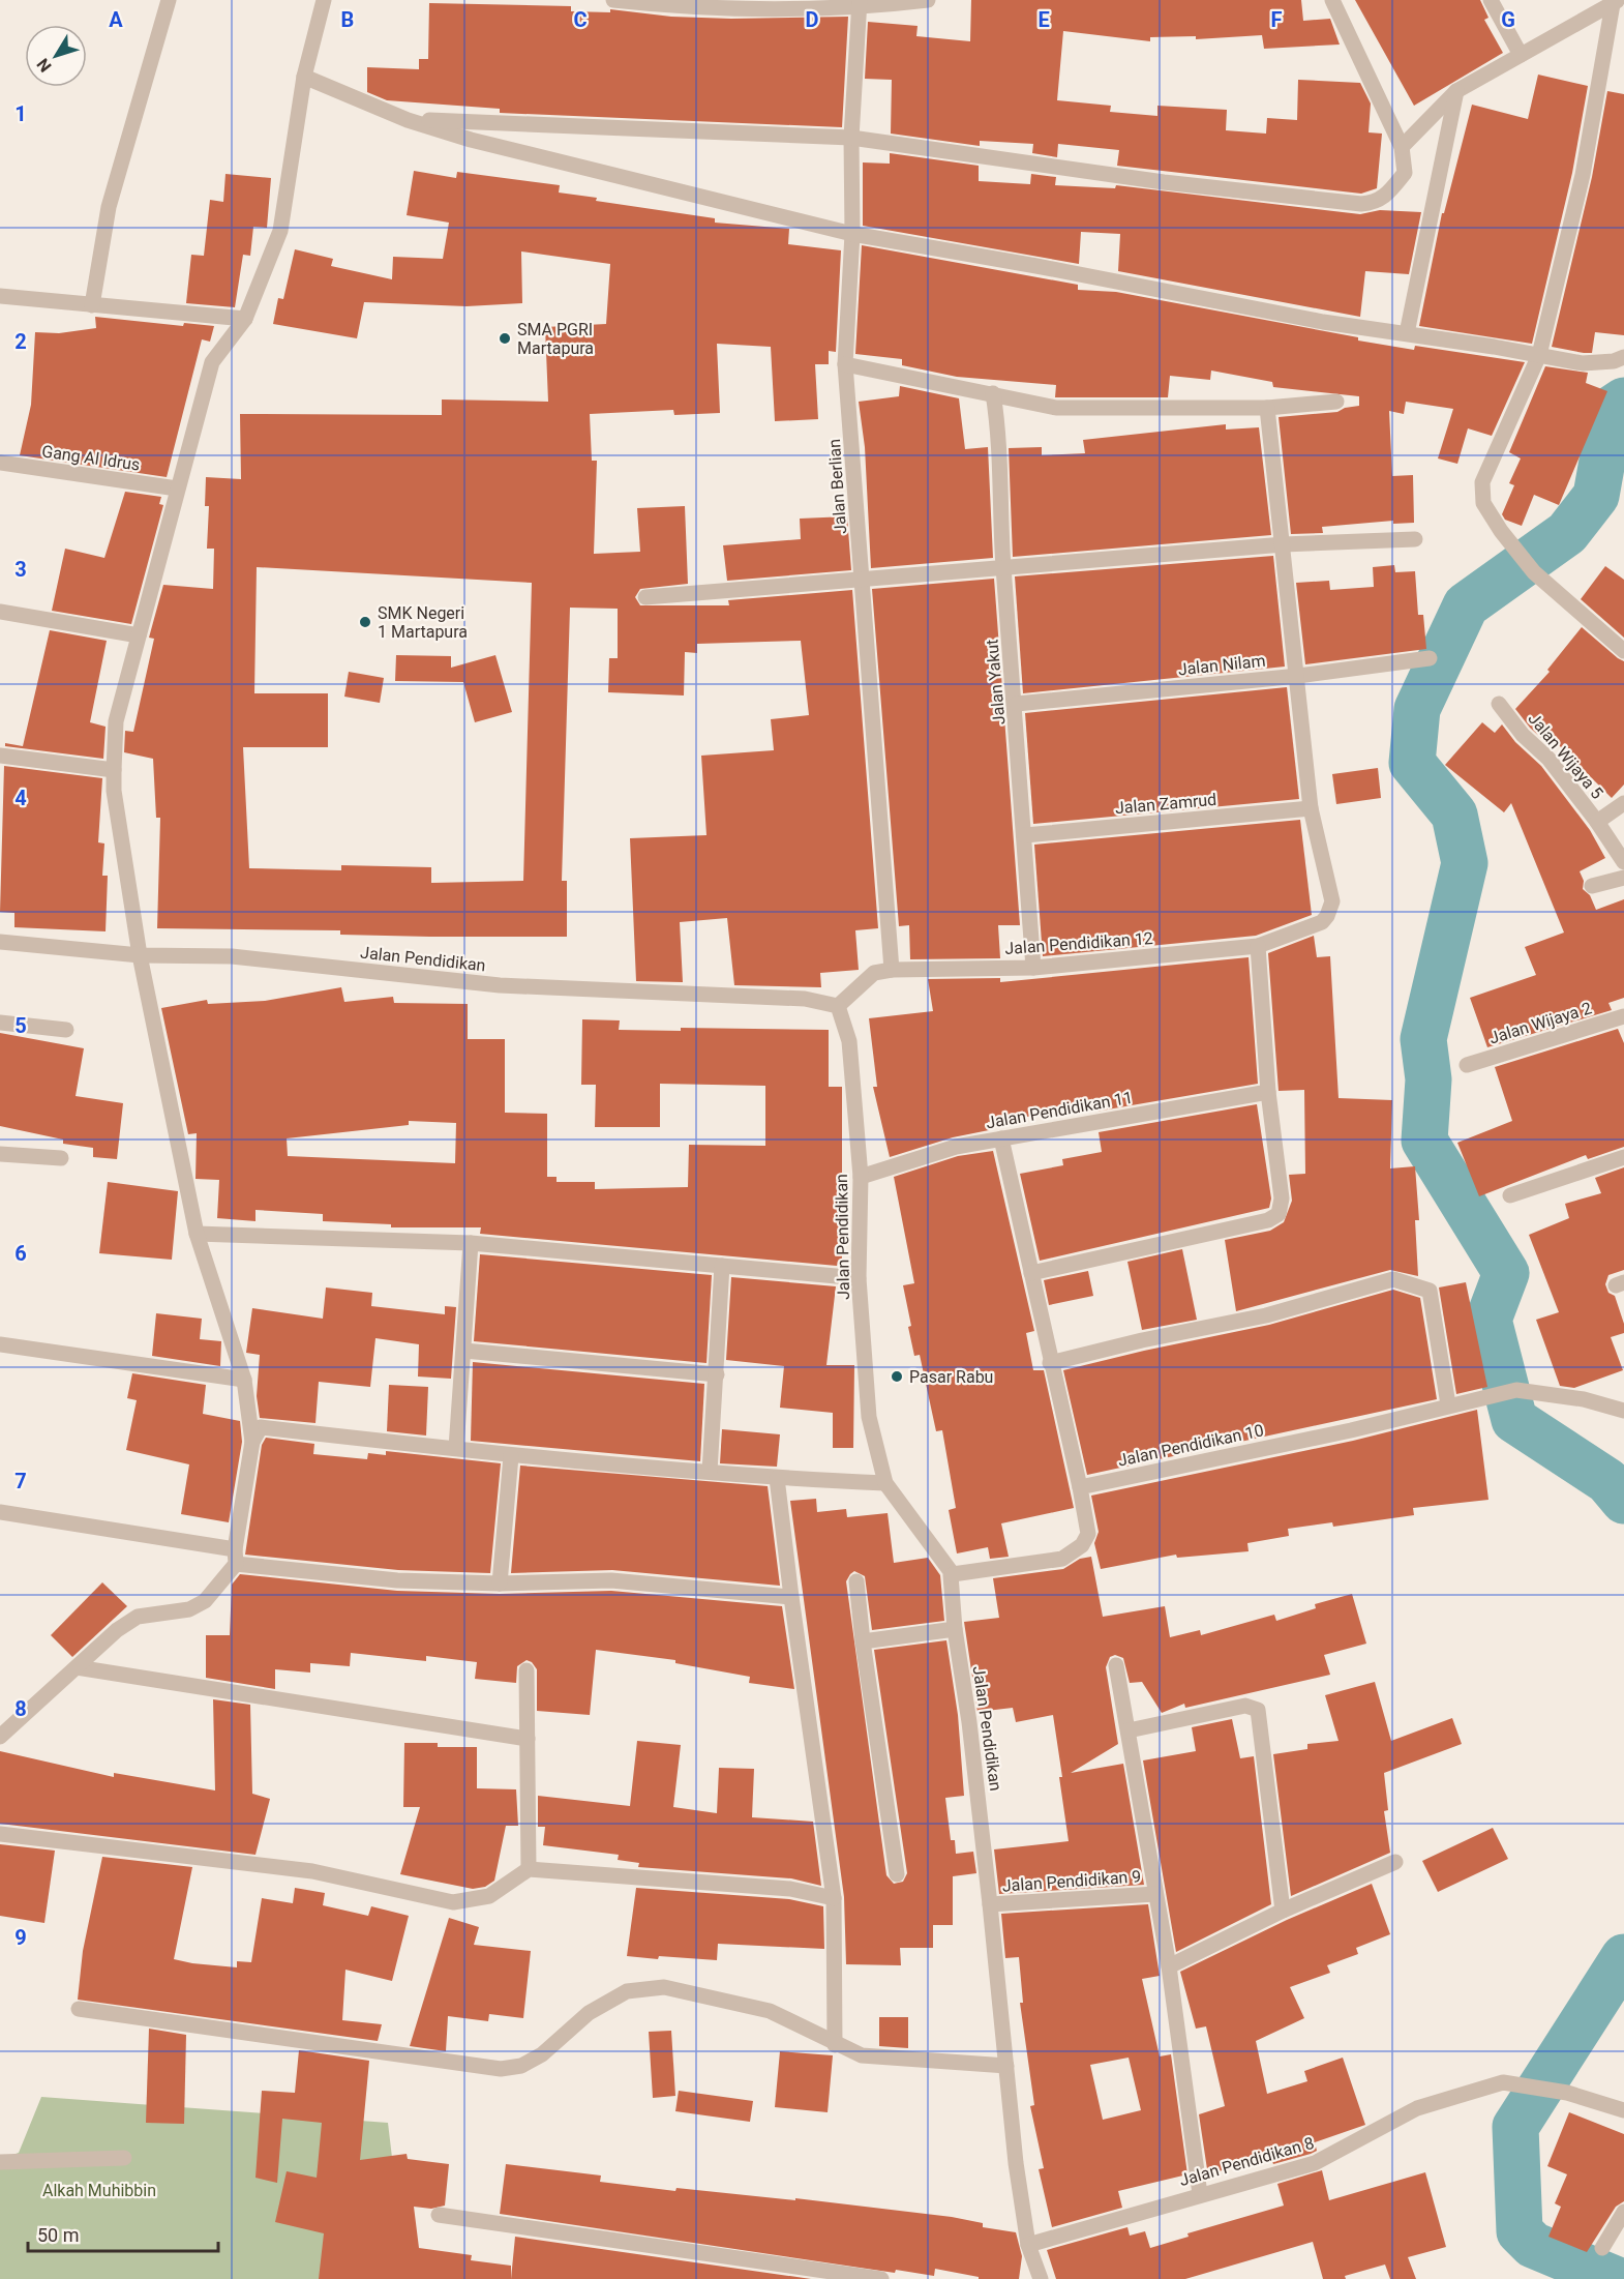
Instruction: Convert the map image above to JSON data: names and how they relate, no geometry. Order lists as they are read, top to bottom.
{
  "streets": {
    "street": [
      "Gang Al Idrus",
      "Jalan Berlian",
      "Jalan Nilam",
      "Jalan Yakut",
      "Jalan Wijaya 5",
      "Jalan Zamrud",
      "Jalan Pendidikan 12",
      "Jalan Pendidikan",
      "Jalan Wijaya 2",
      "Jalan Pendidikan 11",
      "Jalan Pendidikan 10",
      "Jalan Pendidikan 9",
      "Jalan Pendidikan 8"
    ]
  },
  "crossings": [
    ["Jalan Berlian", "Jalan Pendidikan 12"],
    ["Jalan Nilam", "Jalan Yakut"],
    ["Jalan Yakut", "Jalan Zamrud"],
    ["Jalan Yakut", "Jalan Pendidikan 12"],
    ["Jalan Zamrud", "Jalan Pendidikan 12"],
    ["Jalan Pendidikan 12", "Jalan Pendidikan"],
    ["Jalan Pendidikan", "Jalan Pendidikan 11"],
    ["Jalan Pendidikan", "Jalan Pendidikan 9"],
    ["Jalan Pendidikan", "Jalan Pendidikan 8"]
  ],
  "parks": ["Alkah Muhibbin"],
  "places": ["SMA PGRI Martapura", "SMK Negeri 1 Martapura", "Pasar Rabu"],
  "scale_bar": "50 m",
  "north": "bottom left",
  "grid": {
    "columns": [
      "A",
      "B",
      "C",
      "D",
      "E",
      "F",
      "G"
    ],
    "rows": [
      "1",
      "2",
      "3",
      "4",
      "5",
      "6",
      "7",
      "8",
      "9"
    ]
  }
}
